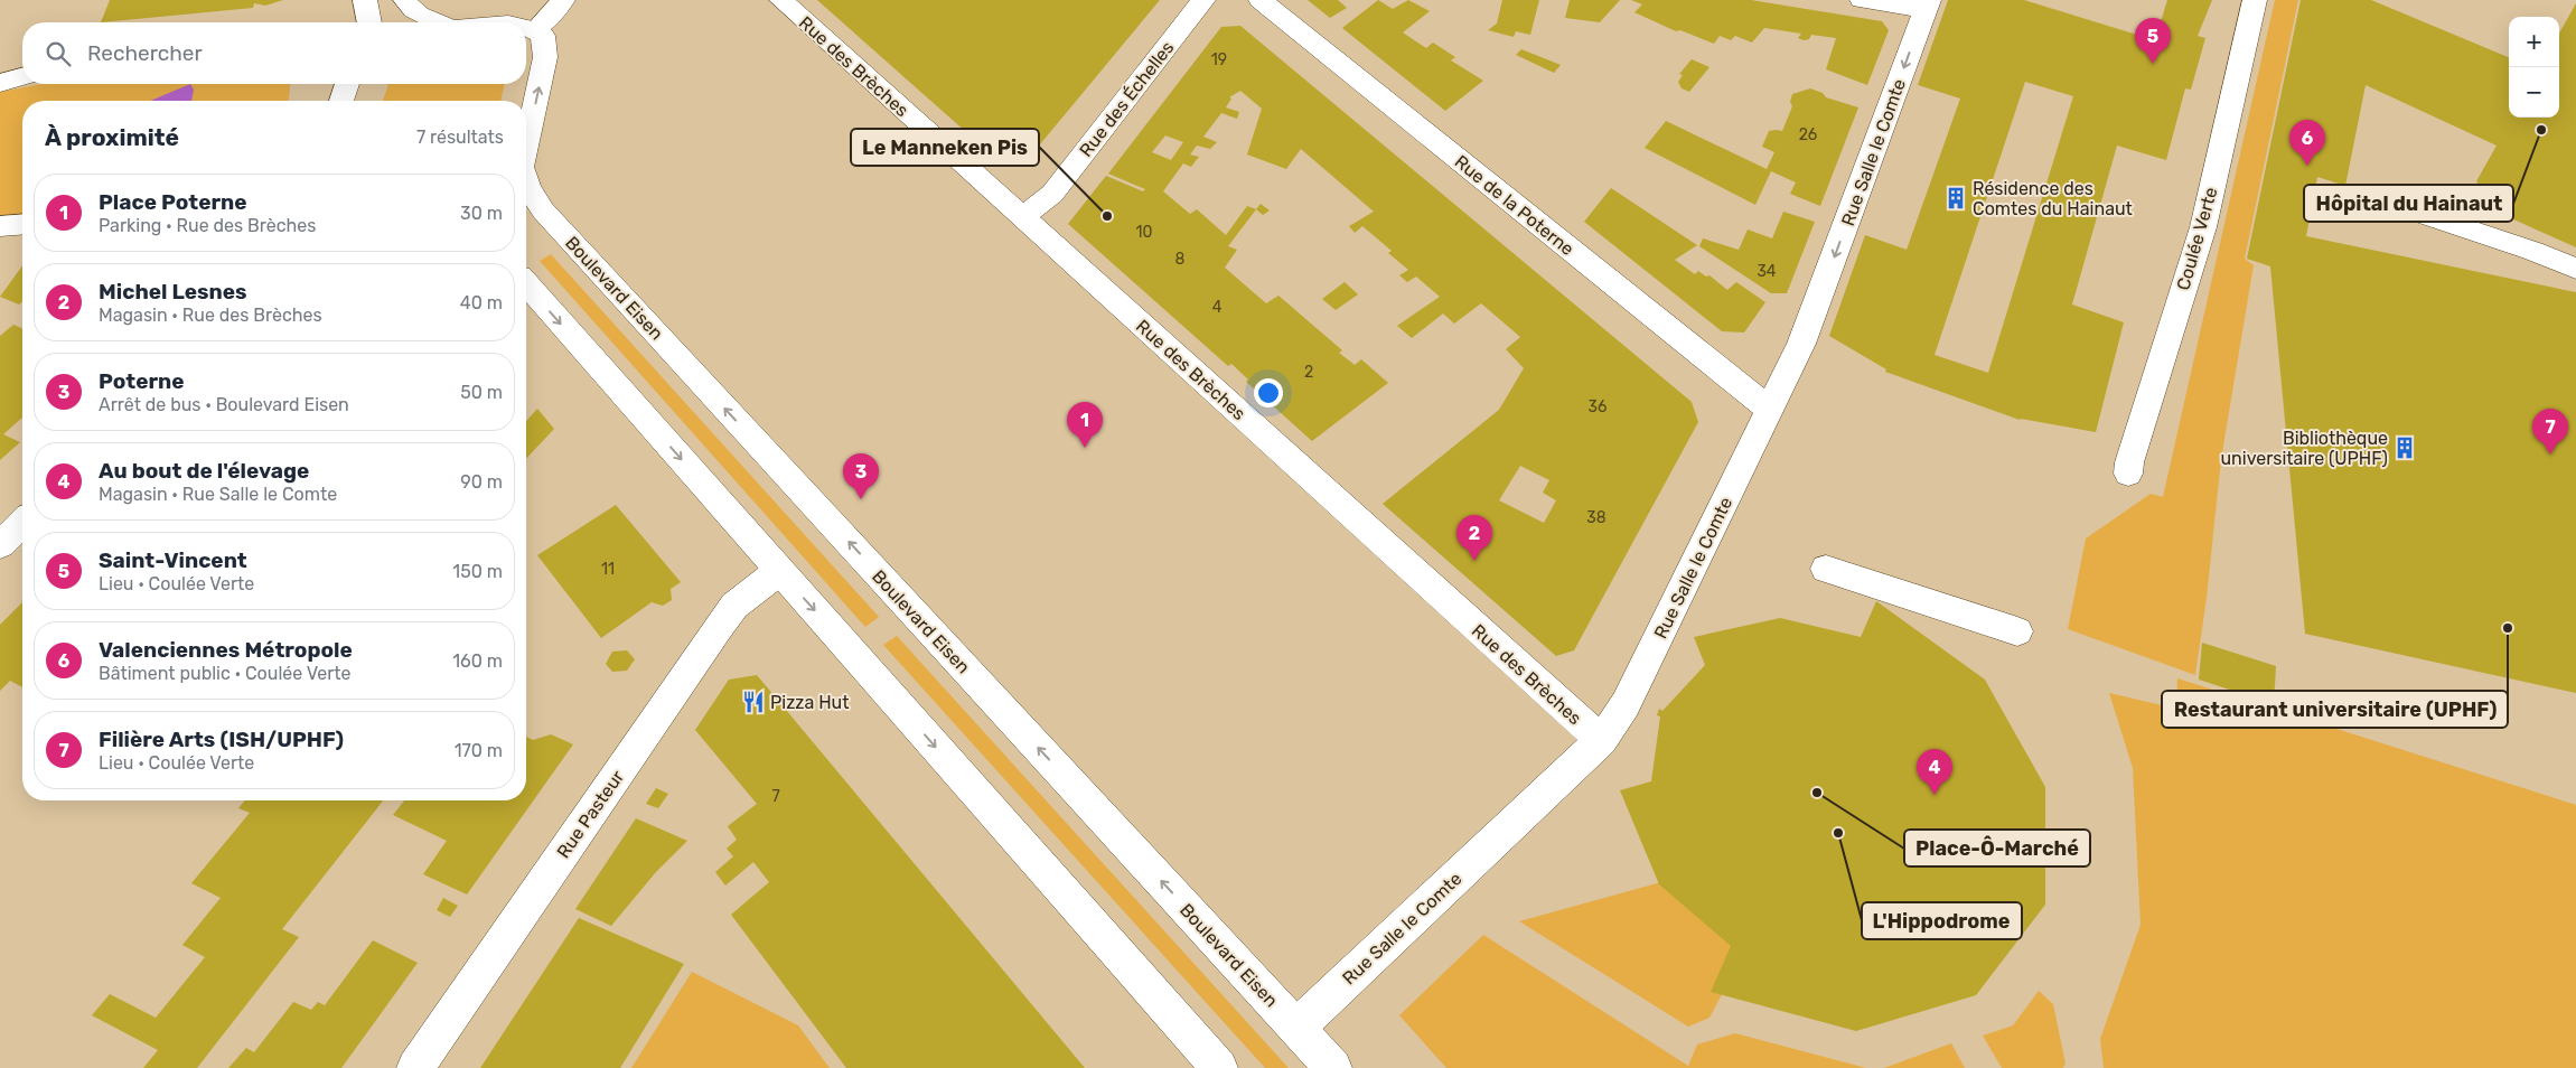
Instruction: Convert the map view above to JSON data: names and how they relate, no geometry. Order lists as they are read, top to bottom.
{
  "streets": {
    "street": [
      "Rue des Brèches",
      "Rue des Échelles",
      "Rue Salle le Comte",
      "Rue de la Poterne",
      "Coulée Verte",
      "Boulevard Eisen",
      "Rue Pasteur"
    ]
  },
  "crossings": [
    ["Rue des Brèches", "Rue des Échelles"],
    ["Rue des Brèches", "Rue Salle le Comte"],
    ["Rue Salle le Comte", "Rue de la Poterne"],
    ["Rue Salle le Comte", "Boulevard Eisen"]
  ],
  "one_way": ["Rue Salle le Comte"],
  "places": {
    "other": [
      "Hôpital du Hainaut",
      "Le Manneken Pis",
      "Restaurant universitaire (UPHF)",
      "Place-Ô-Marché",
      "L'Hippodrome"
    ],
    "building": ["Résidence des Comtes du Hainaut", "Bibliothèque universitaire (UPHF)"],
    "restaurant": ["Pizza Hut"]
  },
  "house_numbers": [
    "19",
    "26",
    "10",
    "8",
    "34",
    "4",
    "2",
    "36",
    "38",
    "11",
    "7"
  ],
  "page": {
    "map_buttons": ["+", "−"],
    "pins": [
      "5",
      "6",
      "1",
      "7",
      "3",
      "2",
      "4"
    ],
    "search": "Rechercher",
    "heading": ["À proximité", "7 résultats"],
    "list": [
      {
        "mark": "1",
        "name": "Place Poterne",
        "note": "Parking · Rue des Brèches",
        "value": "30 m"
      },
      {
        "mark": "2",
        "name": "Michel Lesnes",
        "note": "Magasin · Rue des Brèches",
        "value": "40 m"
      },
      {
        "mark": "3",
        "name": "Poterne",
        "note": "Arrêt de bus · Boulevard Eisen",
        "value": "50 m"
      },
      {
        "mark": "4",
        "name": "Au bout de l'élevage",
        "note": "Magasin · Rue Salle le Comte",
        "value": "90 m"
      },
      {
        "mark": "5",
        "name": "Saint-Vincent",
        "note": "Lieu · Coulée Verte",
        "value": "150 m"
      },
      {
        "mark": "6",
        "name": "Valenciennes Métropole",
        "note": "Bâtiment public · Coulée Verte",
        "value": "160 m"
      },
      {
        "mark": "7",
        "name": "Filière Arts (ISH/UPHF)",
        "note": "Lieu · Coulée Verte",
        "value": "170 m"
      }
    ]
  }
}
